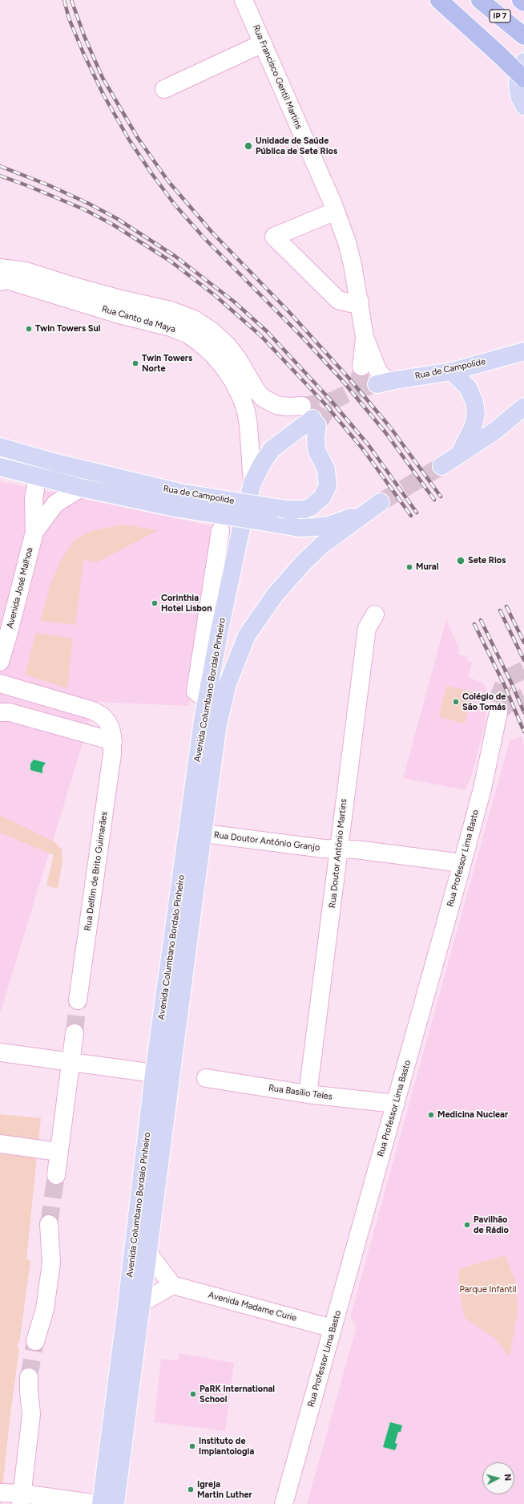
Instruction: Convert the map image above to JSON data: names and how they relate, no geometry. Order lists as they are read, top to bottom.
{
  "streets": {
    "highway": ["IP 7"],
    "main road": ["Rua de Campolide", "Avenida Columbano Bordalo Pinheiro"],
    "street": [
      "Rua Francisco Gentil Martins",
      "Rua Canto da Maya",
      "Avenida José Malhoa",
      "Rua Doutor António Granjo",
      "Rua Doutor António Martins",
      "Rua Professor Lima Basto",
      "Rua Delfim de Brito Guimarães",
      "Rua Basílio Teles",
      "Avenida Madame Curie"
    ]
  },
  "crossings": [
    ["Rua Francisco Gentil Martins", "Rua de Campolide"],
    ["Rua Canto da Maya", "Rua de Campolide"],
    ["Rua Canto da Maya", "Avenida Columbano Bordalo Pinheiro"],
    ["Rua de Campolide", "Avenida José Malhoa"],
    ["Rua de Campolide", "Avenida Columbano Bordalo Pinheiro"],
    ["Avenida Columbano Bordalo Pinheiro", "Rua Doutor António Granjo"],
    ["Rua Doutor António Granjo", "Rua Doutor António Martins"],
    ["Rua Doutor António Granjo", "Rua Professor Lima Basto"],
    ["Rua Doutor António Martins", "Rua Basílio Teles"],
    ["Rua Professor Lima Basto", "Rua Basílio Teles"],
    ["Rua Professor Lima Basto", "Avenida Madame Curie"]
  ],
  "parks": ["Parque Infantil"],
  "places": [
    "Unidade de Saúde Pública de Sete Rios",
    "Twin Towers Sul",
    "Twin Towers Norte",
    "Sete Rios",
    "Mural",
    "Corinthia Hotel Lisbon",
    "Colégio de São Tomás",
    "Medicina Nuclear",
    "Pavilhão de Rádio",
    "PaRK International School",
    "Instituto de Implantologia",
    "Igreja Martin Luther"
  ],
  "north": "right"
}
